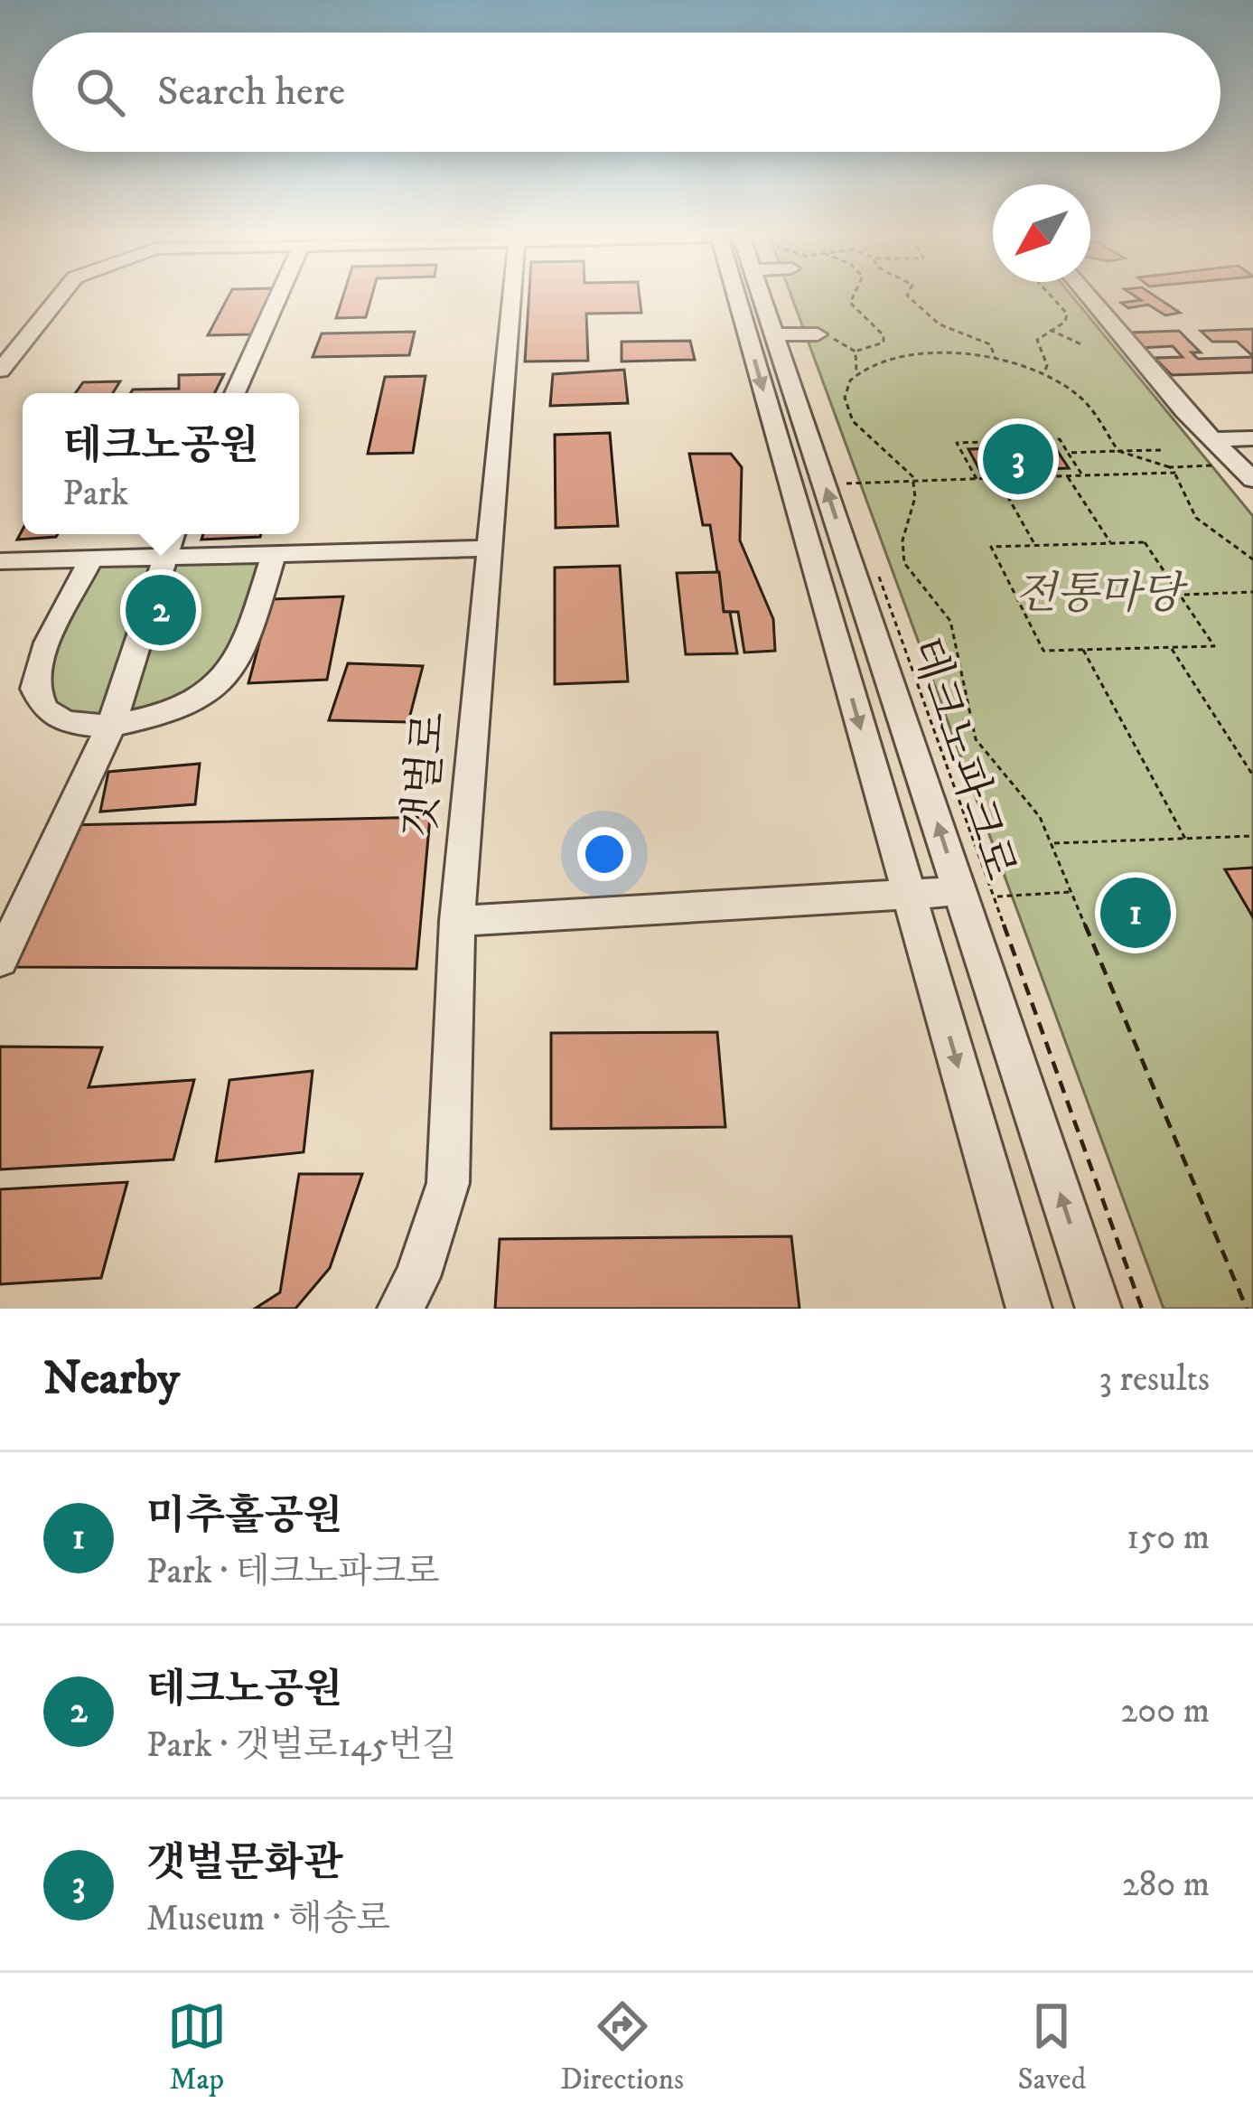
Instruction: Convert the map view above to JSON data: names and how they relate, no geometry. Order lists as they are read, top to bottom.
{
  "streets": {
    "street": ["테크노파크로", "갯벌로"]
  },
  "parks": ["전통마당"],
  "north": "bottom left",
  "page": {
    "search": "Search here",
    "popup": ["테크노공원", "Park"],
    "pins": ["3", "2", "1"],
    "heading": ["Nearby", "3 results"],
    "list": [
      {
        "mark": "1",
        "name": "미추홀공원",
        "note": "Park · 테크노파크로",
        "value": "150 m"
      },
      {
        "mark": "2",
        "name": "테크노공원",
        "note": "Park · 갯벌로145번길",
        "value": "200 m"
      },
      {
        "mark": "3",
        "name": "갯벌문화관",
        "note": "Museum · 해송로",
        "value": "280 m"
      }
    ],
    "nav": ["Map", "Directions", "Saved"]
  }
}
